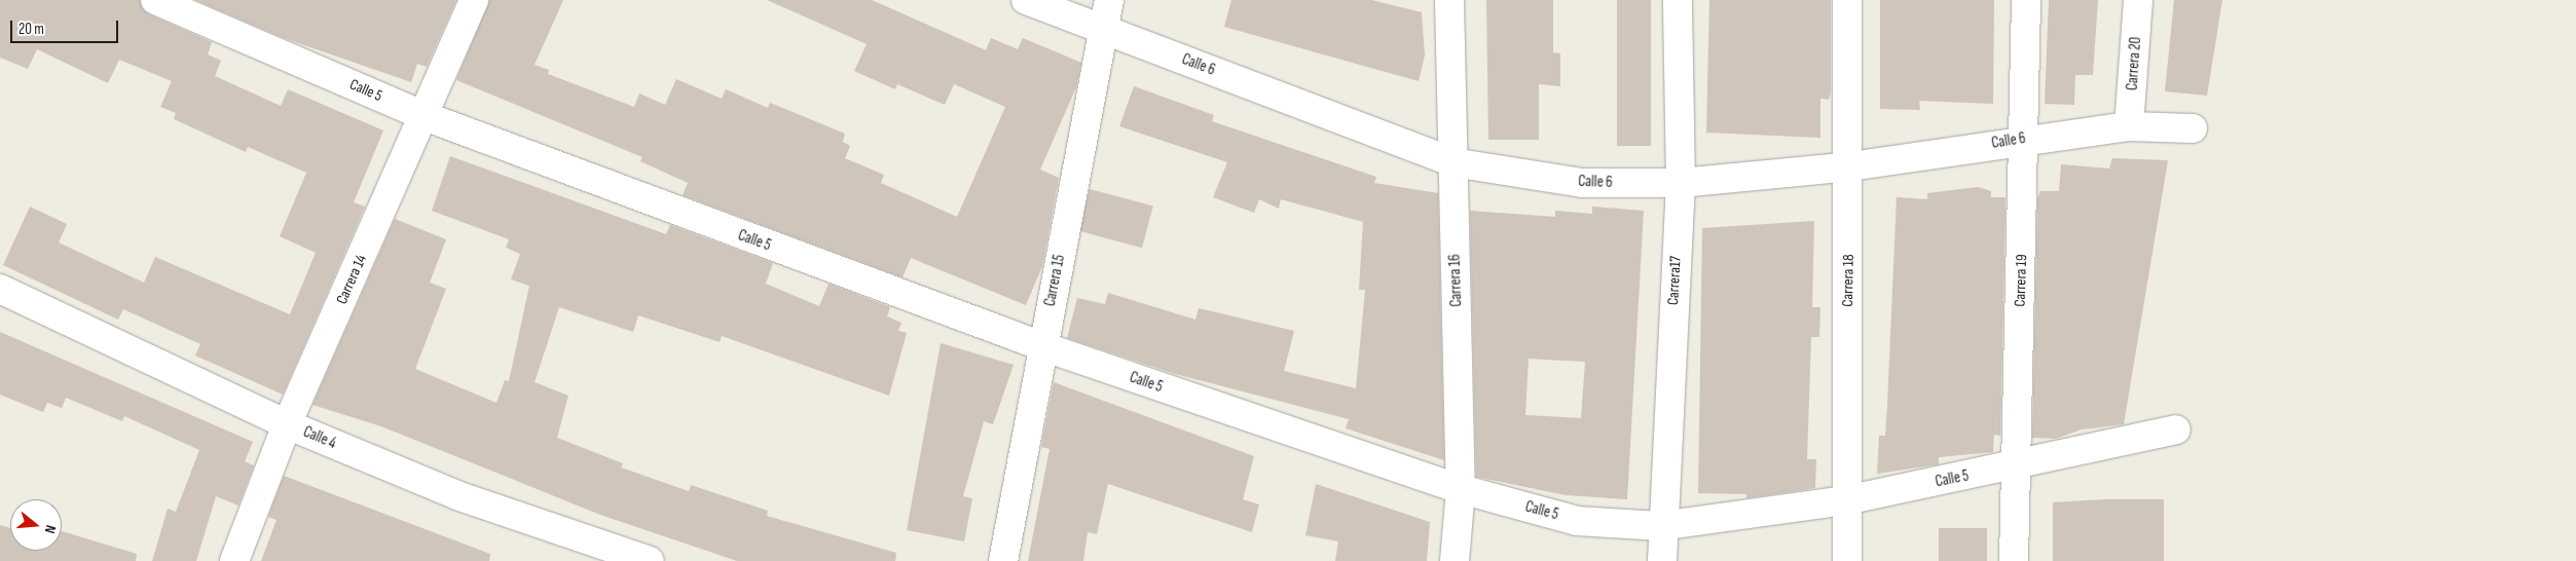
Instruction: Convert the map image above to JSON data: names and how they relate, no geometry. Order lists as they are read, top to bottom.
{
  "streets": {
    "street": [
      "Carrera 20",
      "Calle 6",
      "Calle 5",
      "Carrera 14",
      "Carrera 15",
      "Carrera 16",
      "Carrera17",
      "Carrera 18",
      "Carrera 19",
      "Calle 4"
    ]
  },
  "crossings": [
    ["Carrera 20", "Calle 6"],
    ["Calle 6", "Carrera 15"],
    ["Calle 6", "Carrera 16"],
    ["Calle 6", "Carrera17"],
    ["Calle 6", "Carrera 18"],
    ["Calle 6", "Carrera 19"],
    ["Calle 5", "Carrera 14"],
    ["Calle 5", "Carrera 15"],
    ["Calle 5", "Carrera 16"],
    ["Calle 5", "Carrera17"],
    ["Calle 5", "Carrera 18"],
    ["Calle 5", "Carrera 19"],
    ["Carrera 14", "Calle 4"]
  ],
  "scale_bar": "20 m",
  "north": "right"
}
